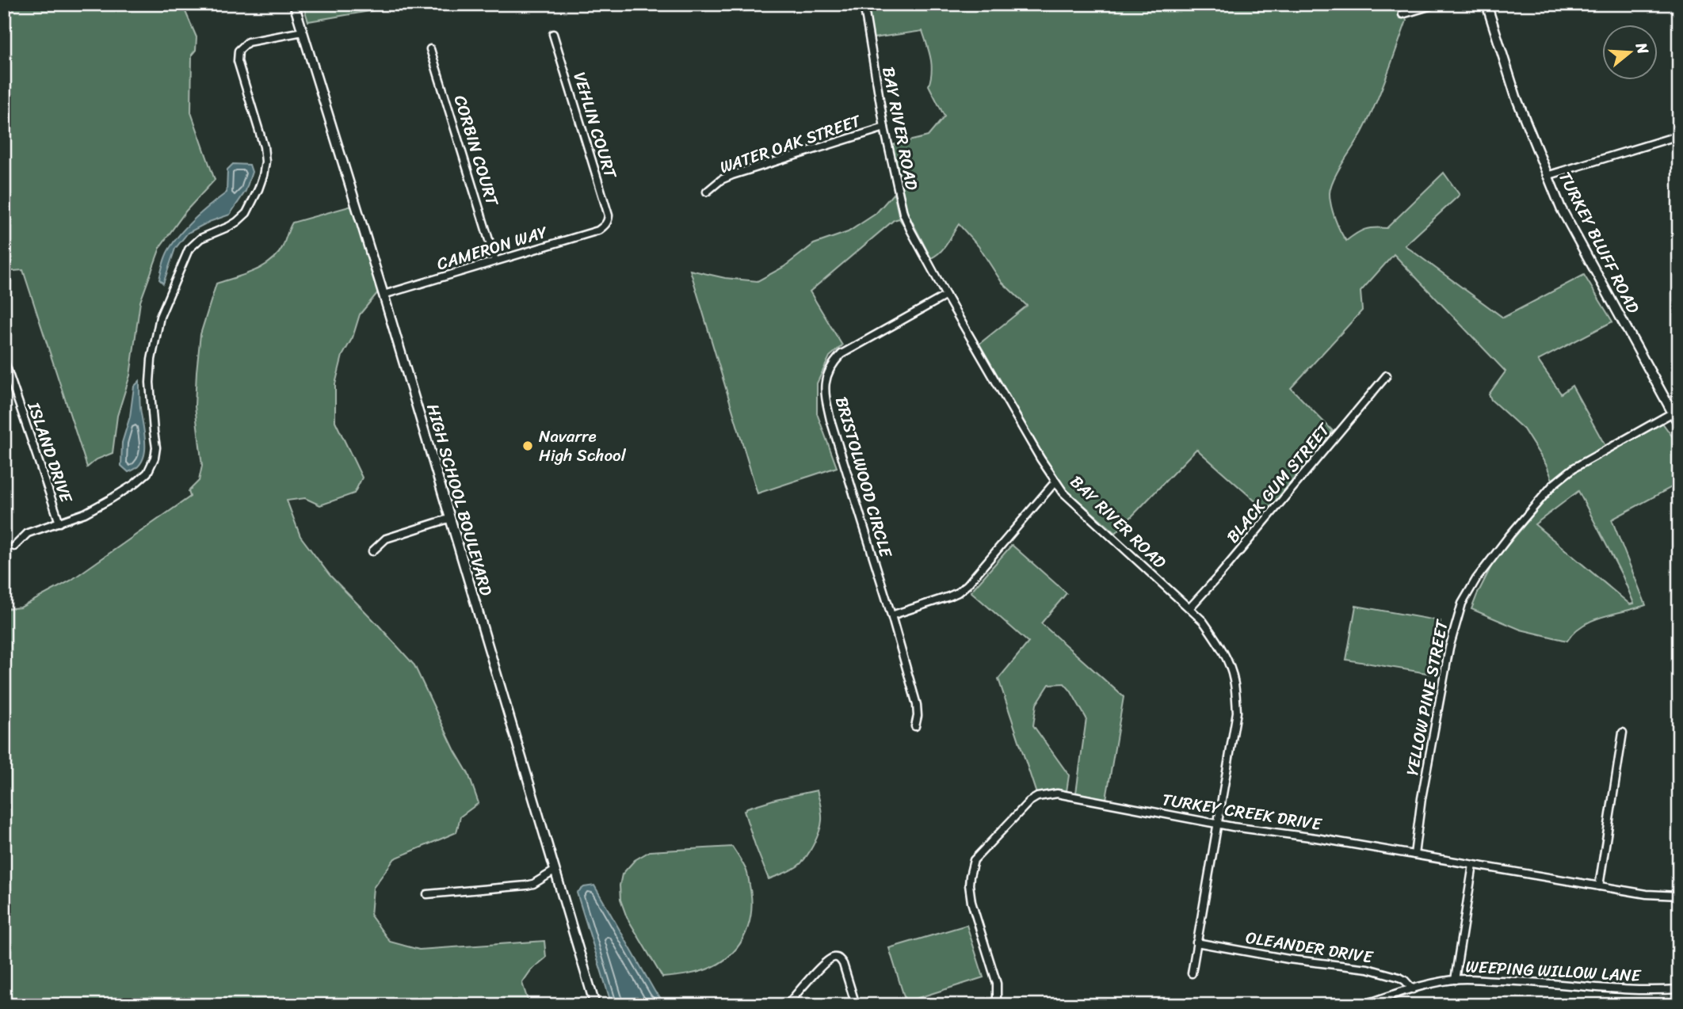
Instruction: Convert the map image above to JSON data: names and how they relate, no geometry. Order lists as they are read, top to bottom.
{
  "streets": {
    "street": [
      "VEHLIN COURT",
      "BAY RIVER ROAD",
      "WATER OAK STREET",
      "CORBIN COURT",
      "TURKEY BLUFF ROAD",
      "CAMERON WAY",
      "ISLAND DRIVE",
      "BRISTOLWOOD CIRCLE",
      "BLACK GUM STREET",
      "HIGH SCHOOL BOULEVARD",
      "YELLOW PINE STREET",
      "TURKEY CREEK DRIVE",
      "OLEANDER DRIVE",
      "WEEPING WILLOW LANE"
    ]
  },
  "crossings": [
    ["VEHLIN COURT", "CAMERON WAY"],
    ["BAY RIVER ROAD", "WATER OAK STREET"],
    ["BAY RIVER ROAD", "BRISTOLWOOD CIRCLE"],
    ["BAY RIVER ROAD", "BLACK GUM STREET"],
    ["BAY RIVER ROAD", "TURKEY CREEK DRIVE"],
    ["BAY RIVER ROAD", "OLEANDER DRIVE"],
    ["CORBIN COURT", "CAMERON WAY"],
    ["TURKEY BLUFF ROAD", "YELLOW PINE STREET"],
    ["CAMERON WAY", "HIGH SCHOOL BOULEVARD"],
    ["YELLOW PINE STREET", "TURKEY CREEK DRIVE"],
    ["OLEANDER DRIVE", "WEEPING WILLOW LANE"]
  ],
  "places": ["Navarre High School"],
  "north": "right"
}
